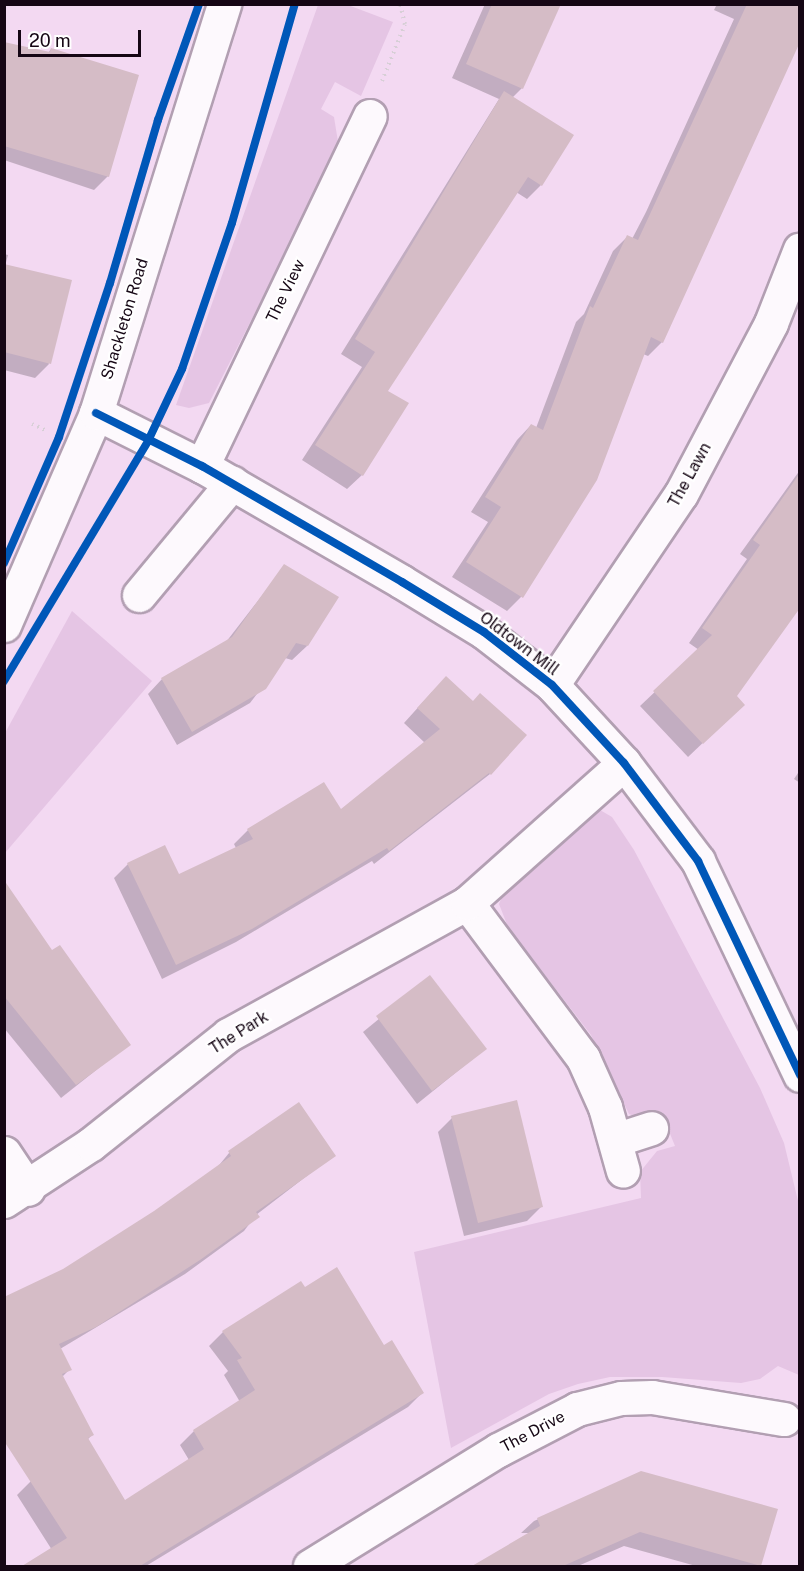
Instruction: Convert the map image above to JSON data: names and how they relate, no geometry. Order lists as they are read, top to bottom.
{
  "streets": {
    "street": [
      "The View",
      "Shackleton Road",
      "The Lawn",
      "Oldtown Mill",
      "The Park",
      "The Drive"
    ]
  },
  "crossings": [
    ["The View", "Oldtown Mill"],
    ["Shackleton Road", "Oldtown Mill"],
    ["The Lawn", "Oldtown Mill"],
    ["Oldtown Mill", "The Park"]
  ],
  "scale_bar": "20 m"
}
